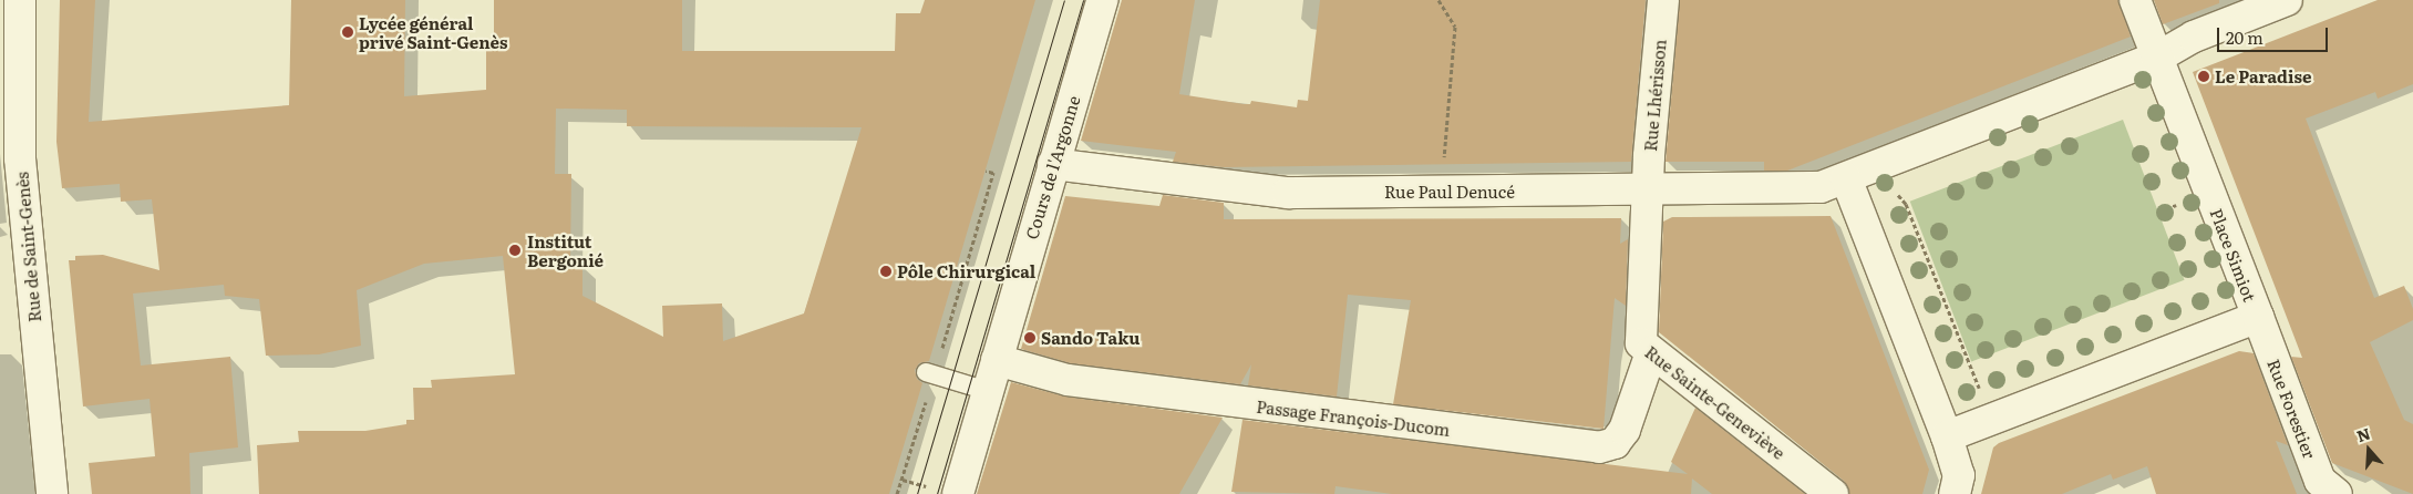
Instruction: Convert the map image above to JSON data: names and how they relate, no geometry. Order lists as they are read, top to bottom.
{
  "streets": {
    "street": [
      "Rue Lhérisson",
      "Cours de l'Argonne",
      "Rue Paul Denucé",
      "Rue de Saint-Genès",
      "Place Simiot",
      "Rue Sainte-Geneviève",
      "Rue Forestier",
      "Passage François-Ducom"
    ]
  },
  "crossings": [
    ["Rue Lhérisson", "Rue Paul Denucé"],
    ["Rue Lhérisson", "Rue Sainte-Geneviève"],
    ["Cours de l'Argonne", "Rue Paul Denucé"],
    ["Cours de l'Argonne", "Passage François-Ducom"],
    ["Rue Paul Denucé", "Rue Sainte-Geneviève"],
    ["Place Simiot", "Rue Forestier"],
    ["Rue Sainte-Geneviève", "Passage François-Ducom"]
  ],
  "places": [
    "Lycée général privé Saint-Genès",
    "Le Paradise",
    "Institut Bergonié",
    "Pôle Chirurgical",
    "Sando Taku"
  ],
  "scale_bar": "20 m",
  "north": "top"
}
